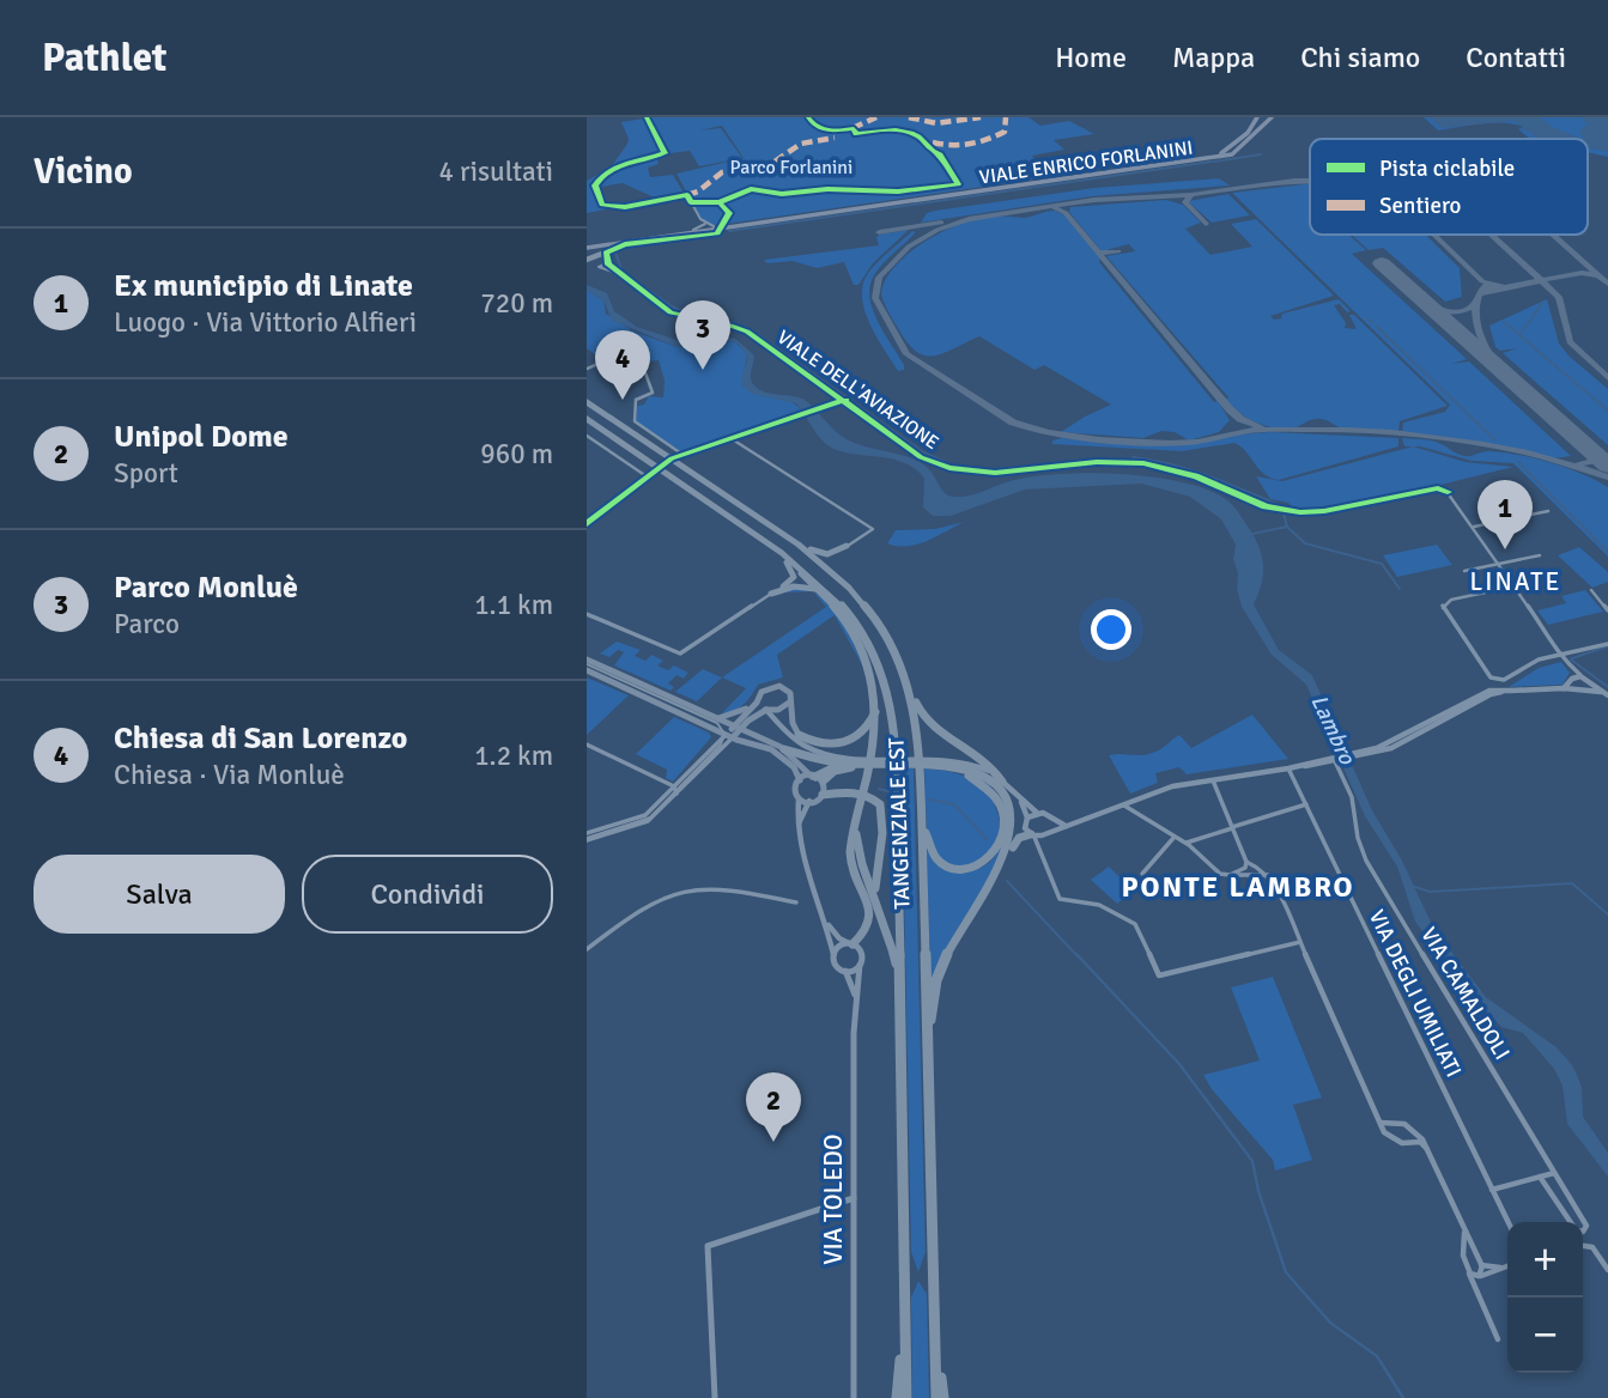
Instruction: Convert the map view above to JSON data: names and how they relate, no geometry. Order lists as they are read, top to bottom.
{
  "streets": {
    "highway": ["TANGENZIALE EST"],
    "main road": ["VIALE ENRICO FORLANINI"],
    "street": [
      "VIALE DELL'AVIAZIONE",
      "VIA DEGLI UMILIATI",
      "VIA CAMALDOLI",
      "VIA TOLEDO"
    ]
  },
  "districts": ["LINATE", "PONTE LAMBRO"],
  "water": ["Lambro"],
  "parks": ["Parco Forlanini"],
  "legend": ["Pista ciclabile", "Sentiero"],
  "page": {
    "header": "Pathlet",
    "nav": [
      "Home",
      "Mappa",
      "Chi siamo",
      "Contatti"
    ],
    "heading": ["Vicino", "4 risultati"],
    "list": [
      {
        "mark": "1",
        "name": "Ex municipio di Linate",
        "note": "Luogo · Via Vittorio Alfieri",
        "value": "720 m"
      },
      {
        "mark": "2",
        "name": "Unipol Dome",
        "note": "Sport",
        "value": "960 m"
      },
      {
        "mark": "3",
        "name": "Parco Monluè",
        "note": "Parco",
        "value": "1.1 km"
      },
      {
        "mark": "4",
        "name": "Chiesa di San Lorenzo",
        "note": "Chiesa · Via Monluè",
        "value": "1.2 km"
      }
    ],
    "pins": [
      "3",
      "4",
      "1",
      "2"
    ],
    "buttons": ["Salva", "Condividi"],
    "map_buttons": ["+", "−"]
  }
}
